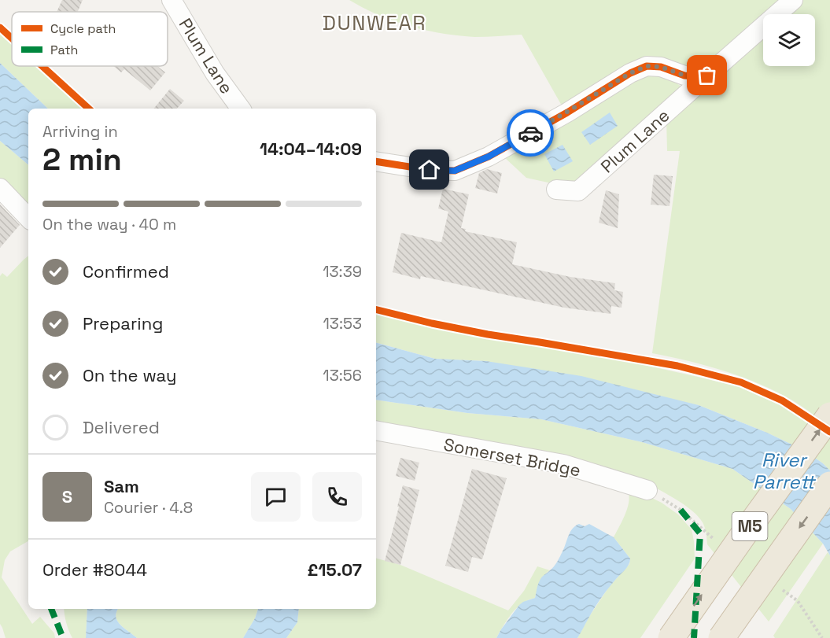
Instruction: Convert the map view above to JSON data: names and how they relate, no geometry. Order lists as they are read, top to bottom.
{
  "streets": {
    "highway": ["M5"],
    "street": ["Plum Lane", "Somerset Bridge"]
  },
  "districts": ["DUNWEAR"],
  "water": ["River Parrett"],
  "legend": ["Cycle path", "Path"],
  "page": {
    "heading": ["2 min", "Arriving in", "14:04–14:09"],
    "panel": [
      "Sam",
      "Courier · 4.8",
      "Order #8044",
      "£15.07"
    ],
    "bar": "On the way · 40 m",
    "list": [
      ["Confirmed", "13:39"],
      ["Preparing", "13:53"],
      ["On the way", "13:56"],
      "Delivered"
    ],
    "round": "S"
  }
}
